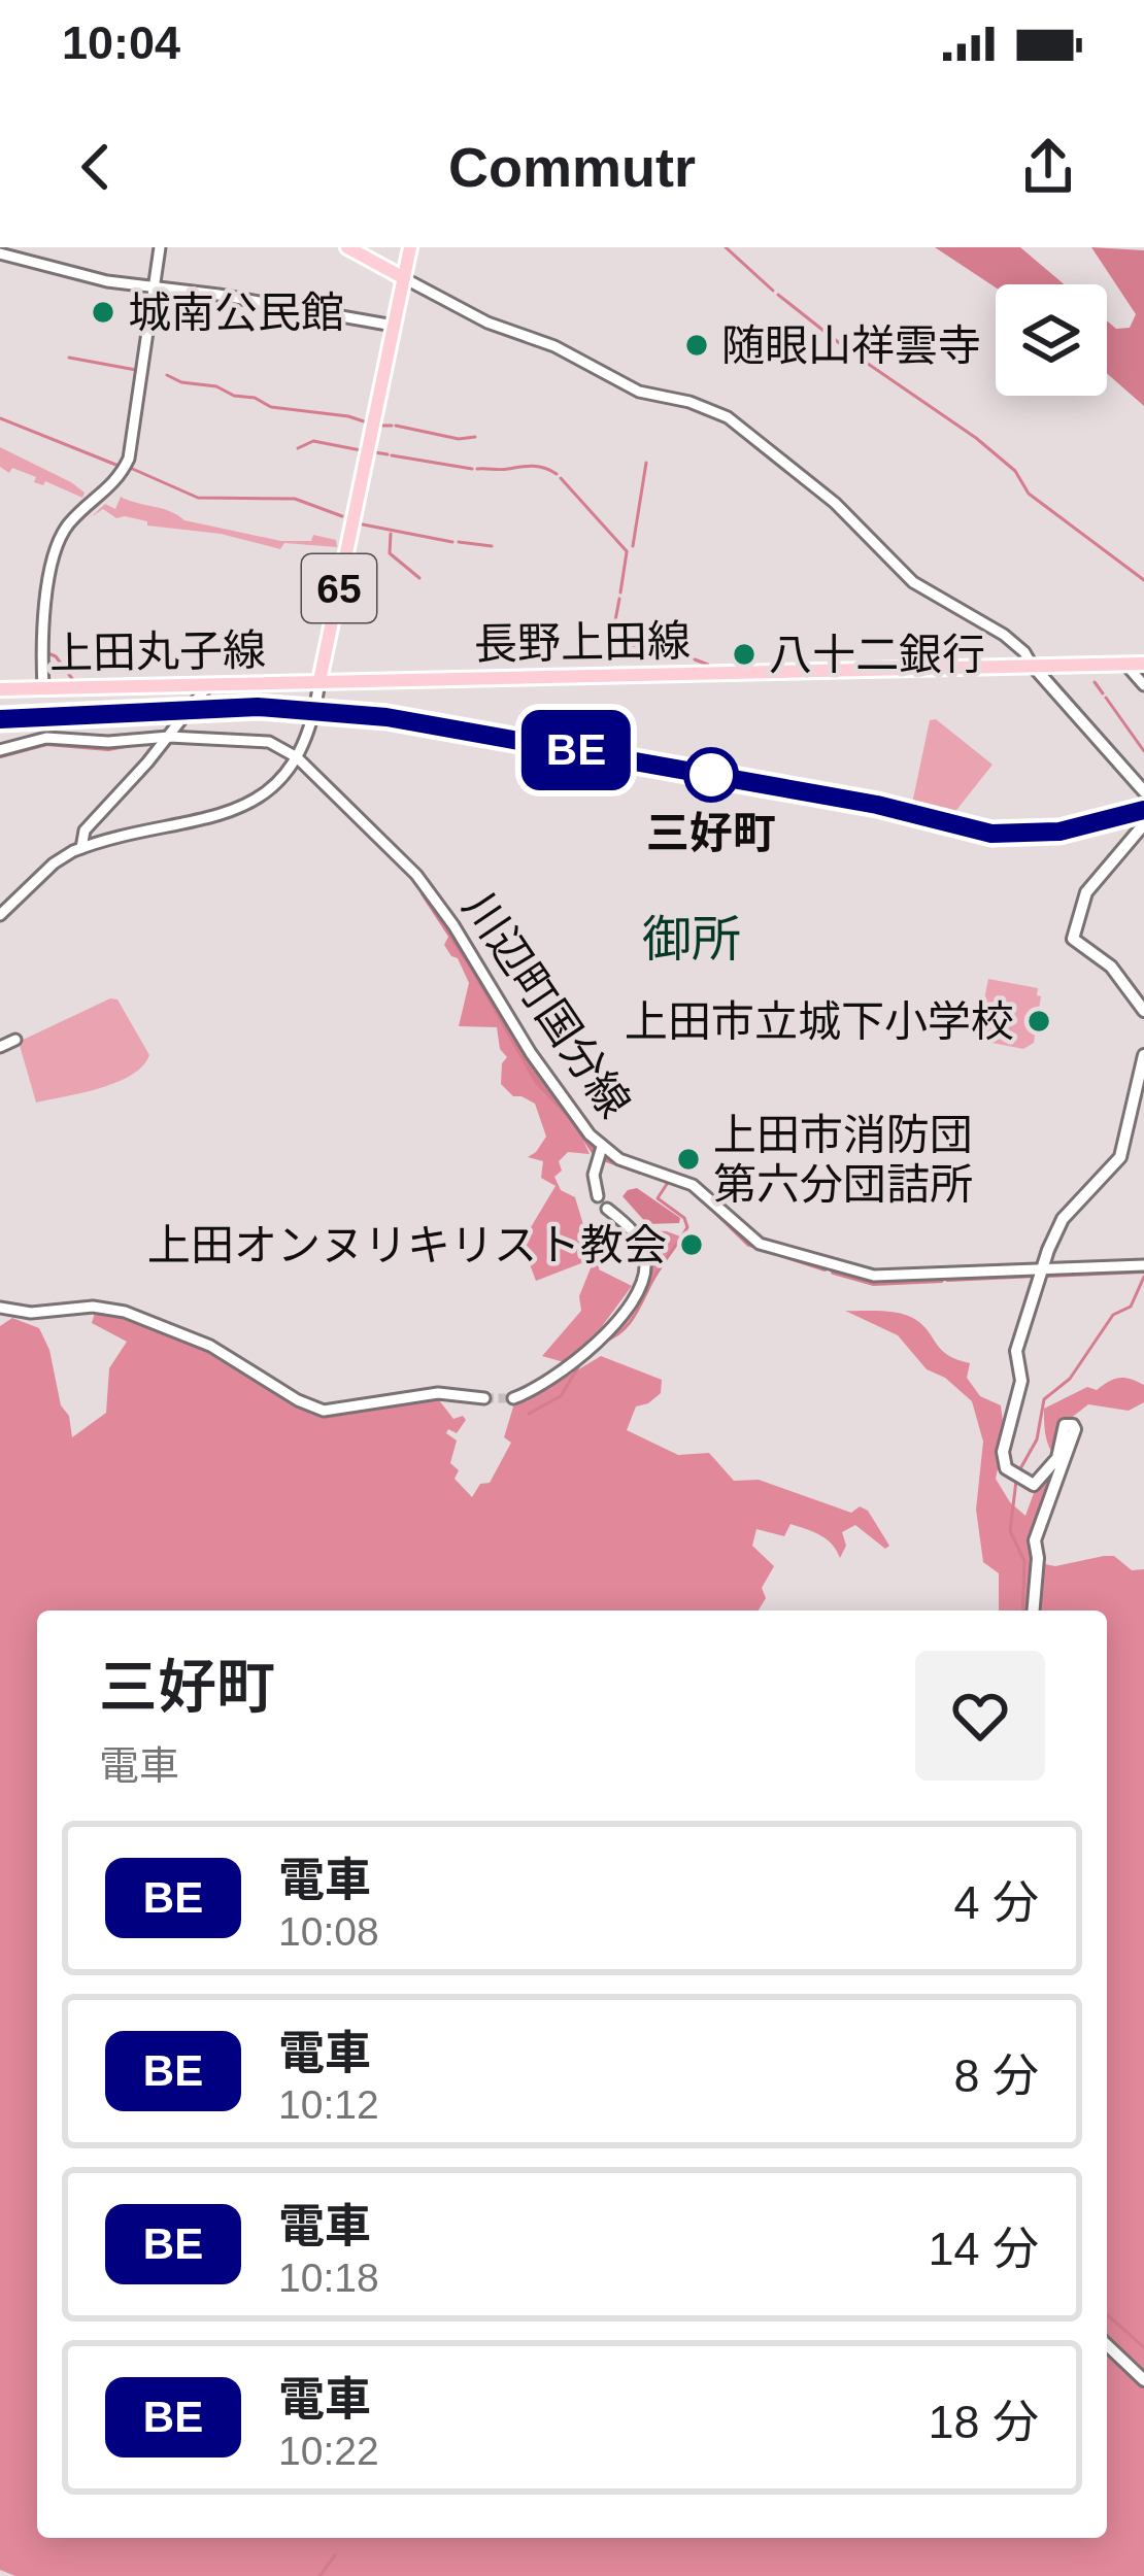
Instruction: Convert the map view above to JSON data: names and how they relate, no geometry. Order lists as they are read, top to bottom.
{
  "streets": {
    "main road": ["65", "長野上田線", "上田丸子線"],
    "street": ["川辺町国分線"]
  },
  "crossings": [
    ["長野上田線", "上田丸子線"]
  ],
  "districts": ["御所"],
  "places": [
    "城南公民館",
    "随眼山祥雲寺",
    "八十二銀行",
    "三好町",
    "上田市立城下小学校",
    "上田市消防団 第六分団詰所",
    "上田オンヌリキリスト教会"
  ],
  "page": {
    "status": "10:04",
    "header": "Commutr",
    "on_map": "BE",
    "heading": ["三好町", "電車"],
    "list": [
      {
        "mark": "BE",
        "name": "電車",
        "note": "10:08",
        "value": "4 分"
      },
      {
        "mark": "BE",
        "name": "電車",
        "note": "10:12",
        "value": "8 分"
      },
      {
        "mark": "BE",
        "name": "電車",
        "note": "10:18",
        "value": "14 分"
      },
      {
        "mark": "BE",
        "name": "電車",
        "note": "10:22",
        "value": "18 分"
      }
    ]
  }
}
